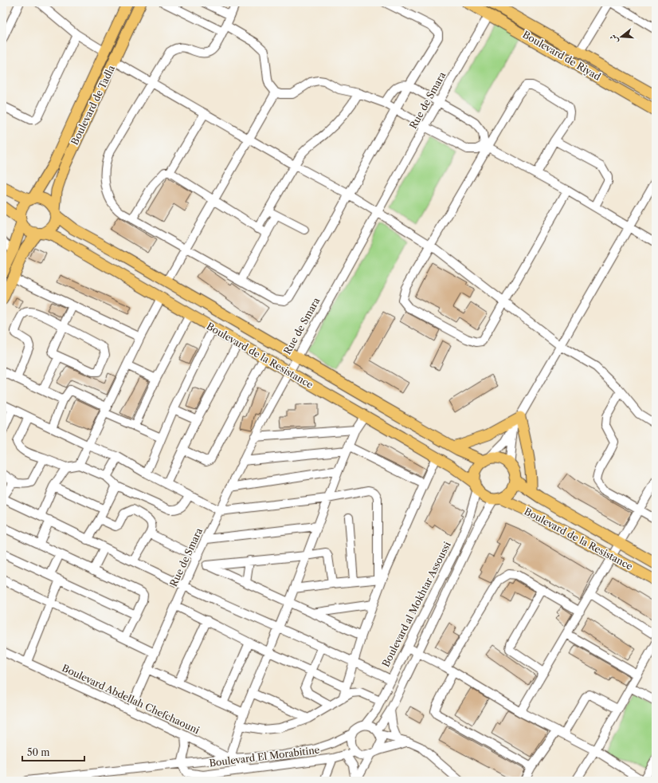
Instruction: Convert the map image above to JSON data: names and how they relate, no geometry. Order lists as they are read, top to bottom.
{
  "streets": {
    "main road": ["Boulevard de Riyad", "Boulevard de Tadla", "Boulevard de la Resistance"],
    "street": [
      "Rue de Smara",
      "Boulevard al Mokhtar Assoussi",
      "Boulevard Abdellah Chefchaouni",
      "Boulevard El Morabitine"
    ]
  },
  "crossings": [
    ["Boulevard de Riyad", "Rue de Smara"],
    ["Rue de Smara", "Boulevard de la Resistance"],
    ["Rue de Smara", "Boulevard Abdellah Chefchaouni"],
    ["Boulevard de Tadla", "Boulevard de la Resistance"],
    ["Boulevard de la Resistance", "Boulevard al Mokhtar Assoussi"],
    ["Boulevard al Mokhtar Assoussi", "Boulevard El Morabitine"],
    ["Boulevard Abdellah Chefchaouni", "Boulevard El Morabitine"]
  ],
  "scale_bar": "50 m",
  "north": "left"
}
